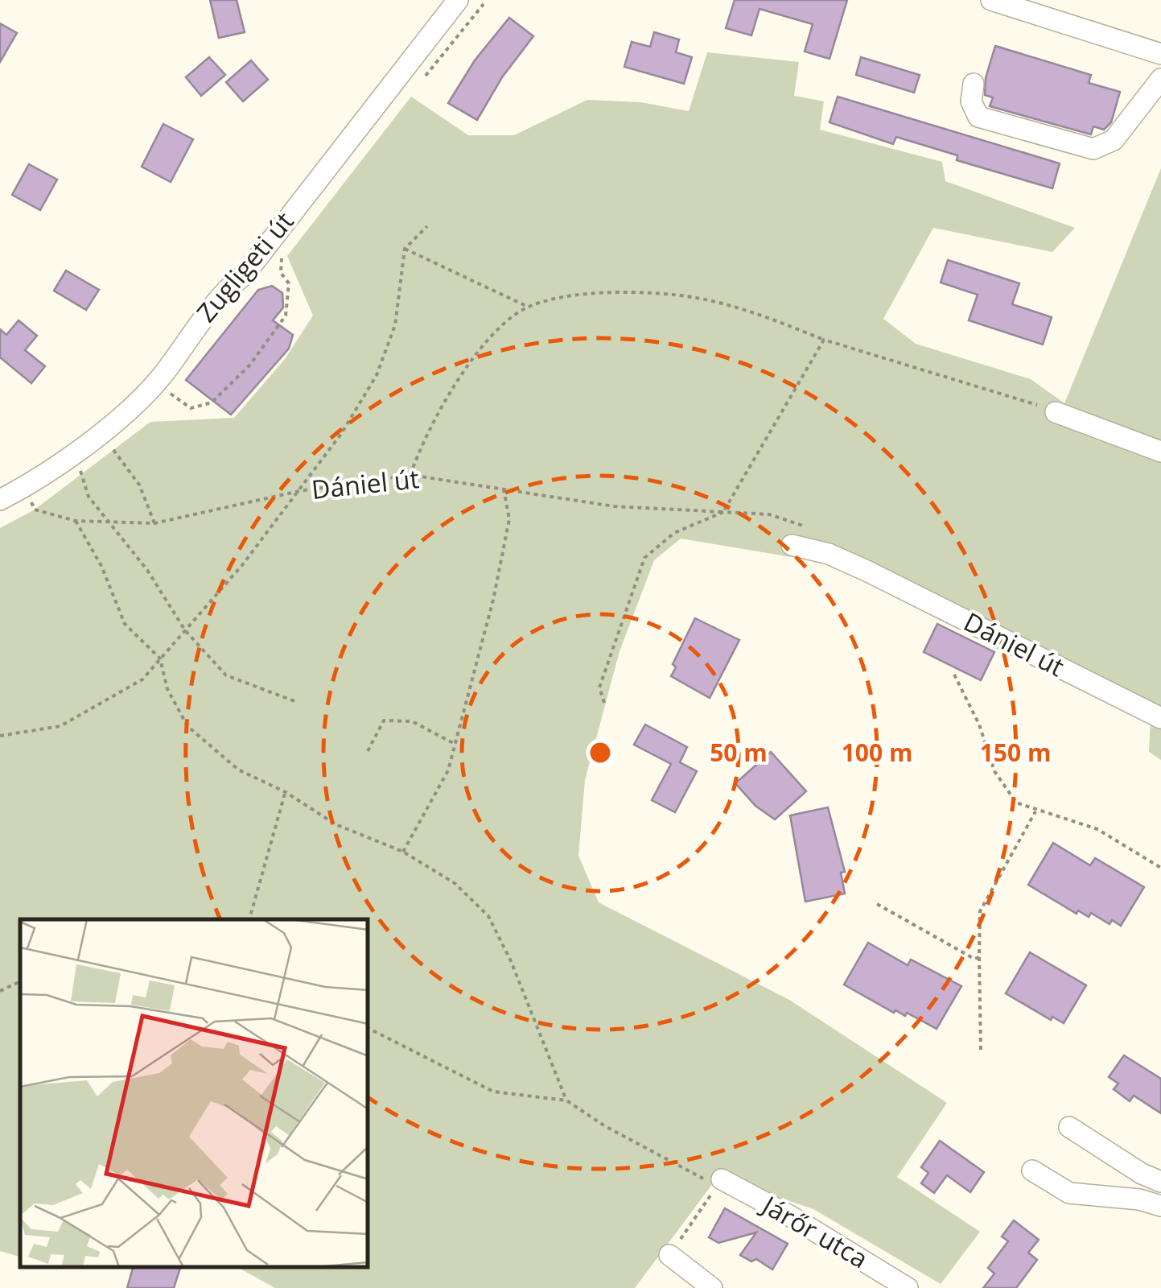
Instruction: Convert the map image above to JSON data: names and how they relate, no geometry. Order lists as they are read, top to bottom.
{
  "streets": {
    "street": ["Zugligeti út", "Dániel út", "Járőr utca"]
  },
  "crossings": [
    ["Zugligeti út", "Dániel út"]
  ],
  "rings": ["50 m", "100 m", "150 m"]
}
